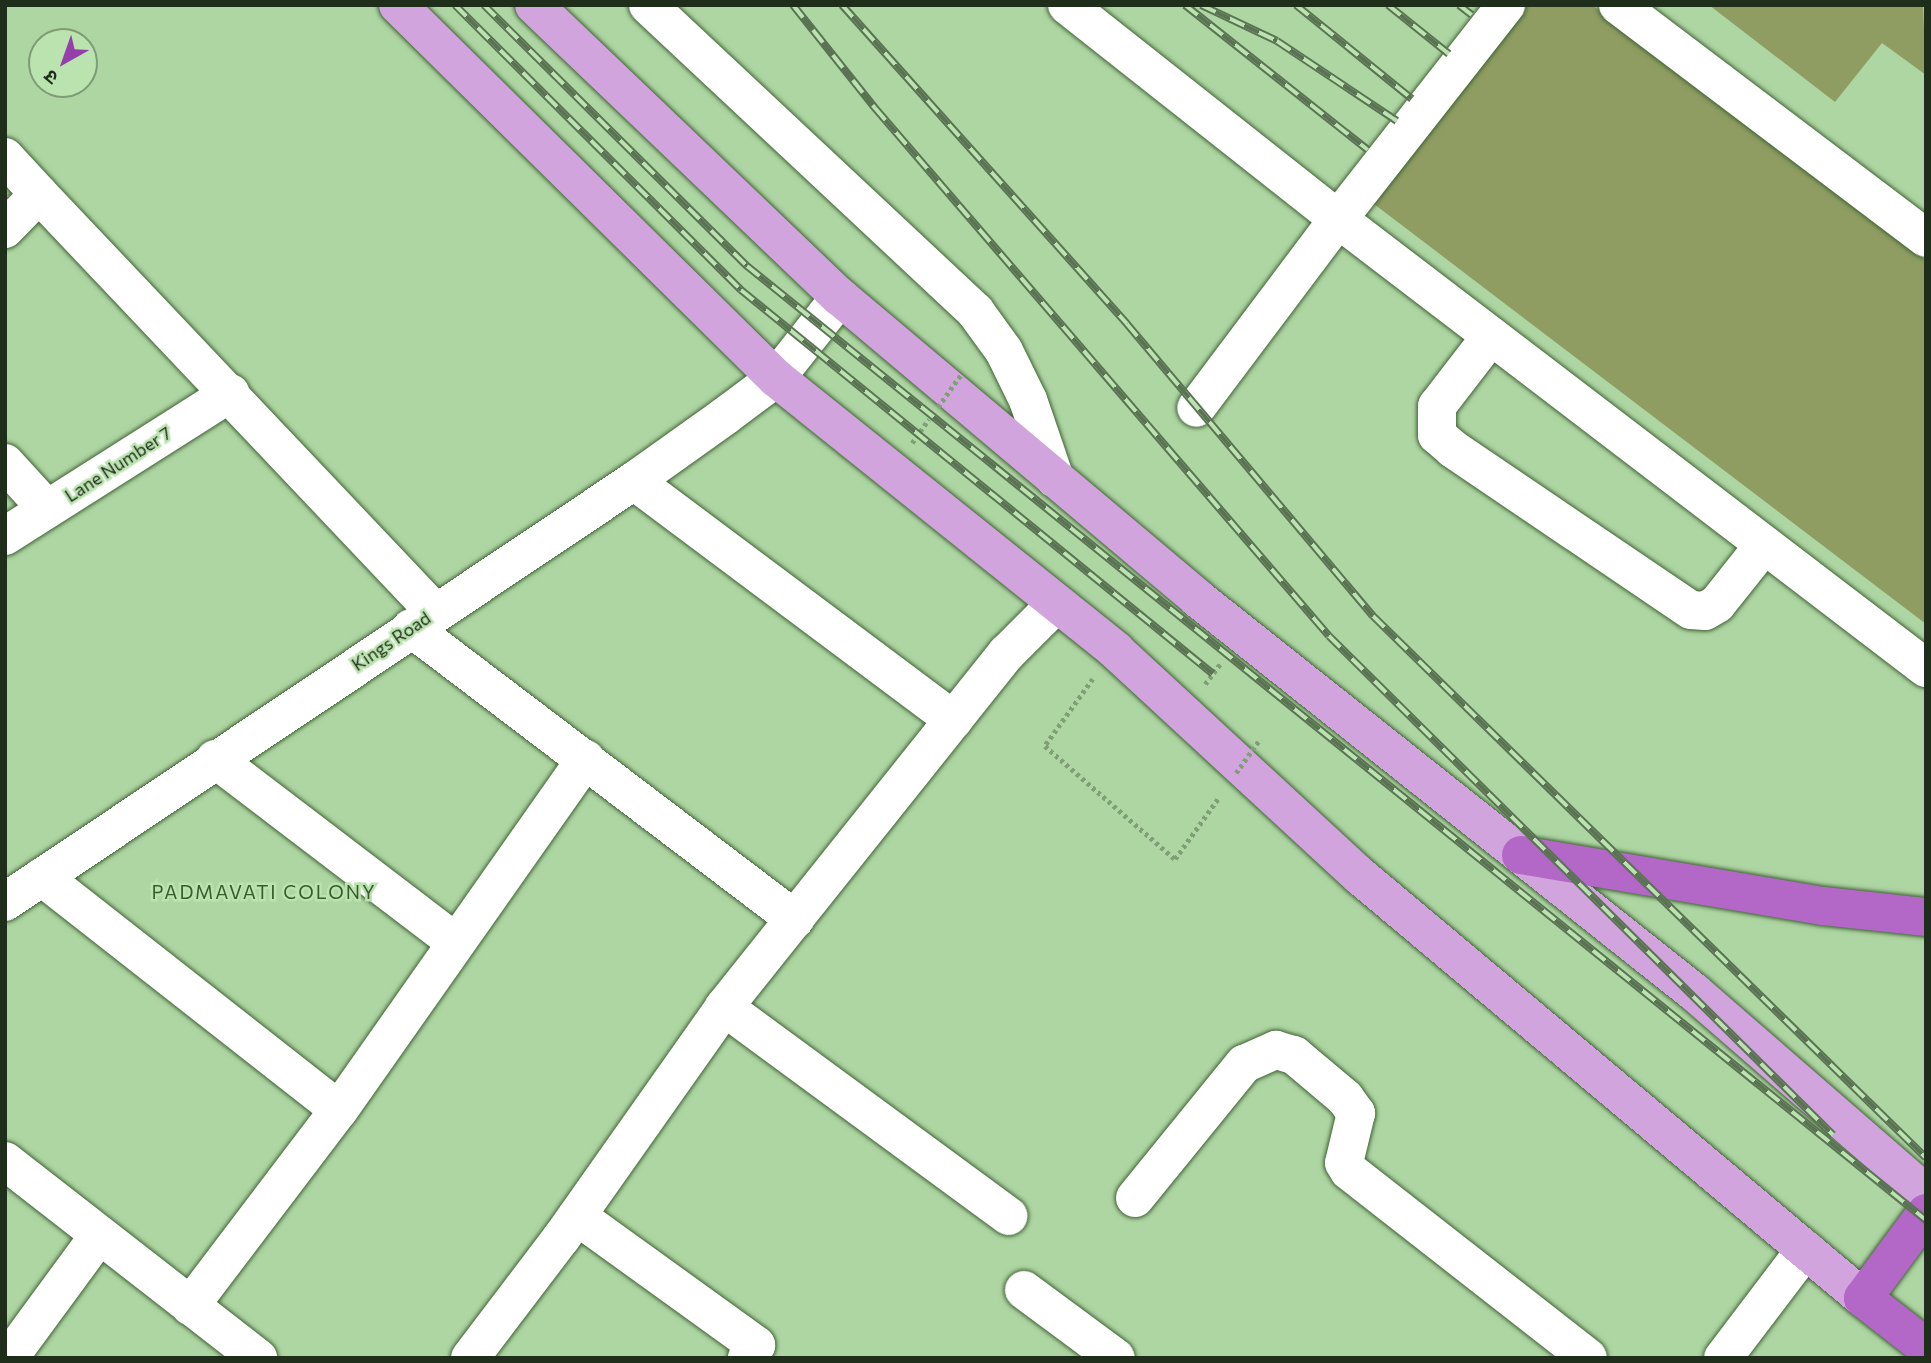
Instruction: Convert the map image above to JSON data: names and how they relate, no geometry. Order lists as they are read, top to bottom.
{
  "streets": {
    "street": ["Lane Number 7", "Kings Road"]
  },
  "districts": ["PADMAVATI COLONY"],
  "north": "bottom left"
}
